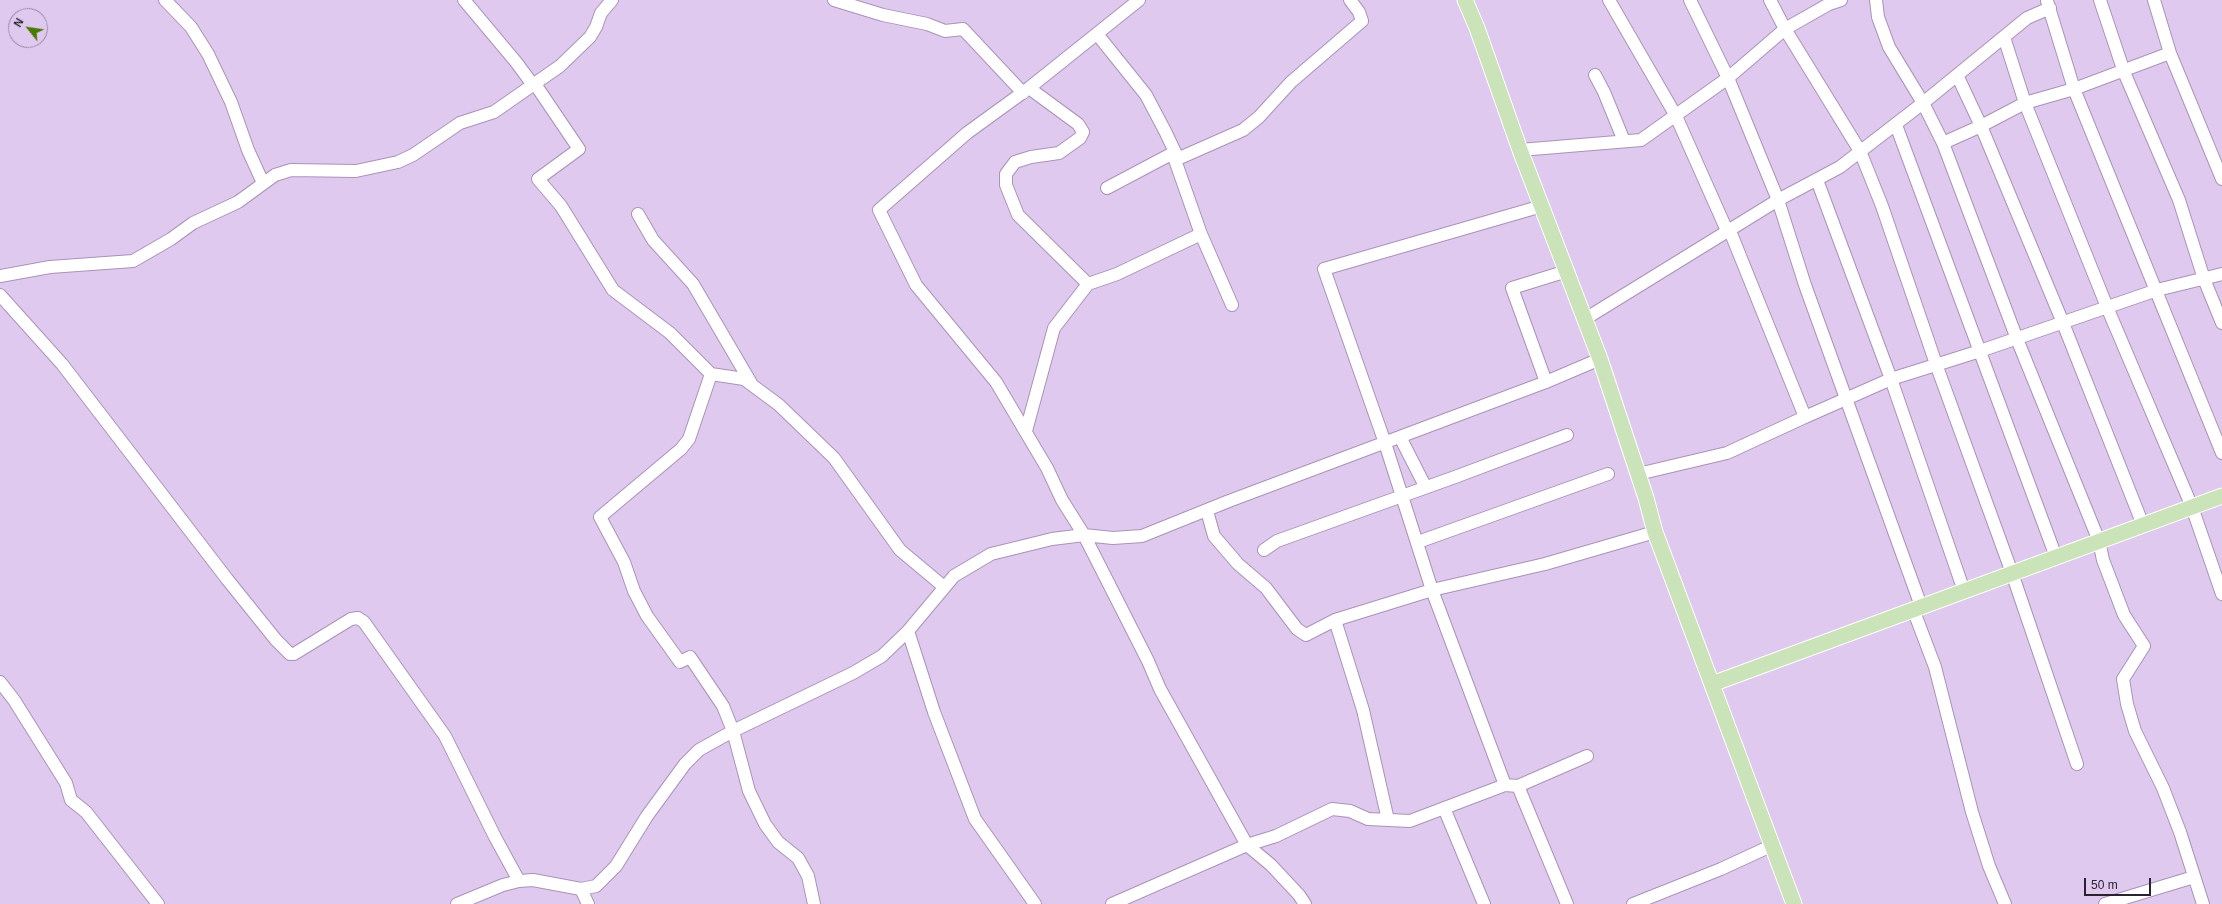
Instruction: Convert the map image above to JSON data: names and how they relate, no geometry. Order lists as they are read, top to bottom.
{
  "scale_bar": "50 m",
  "north": "top left"
}
